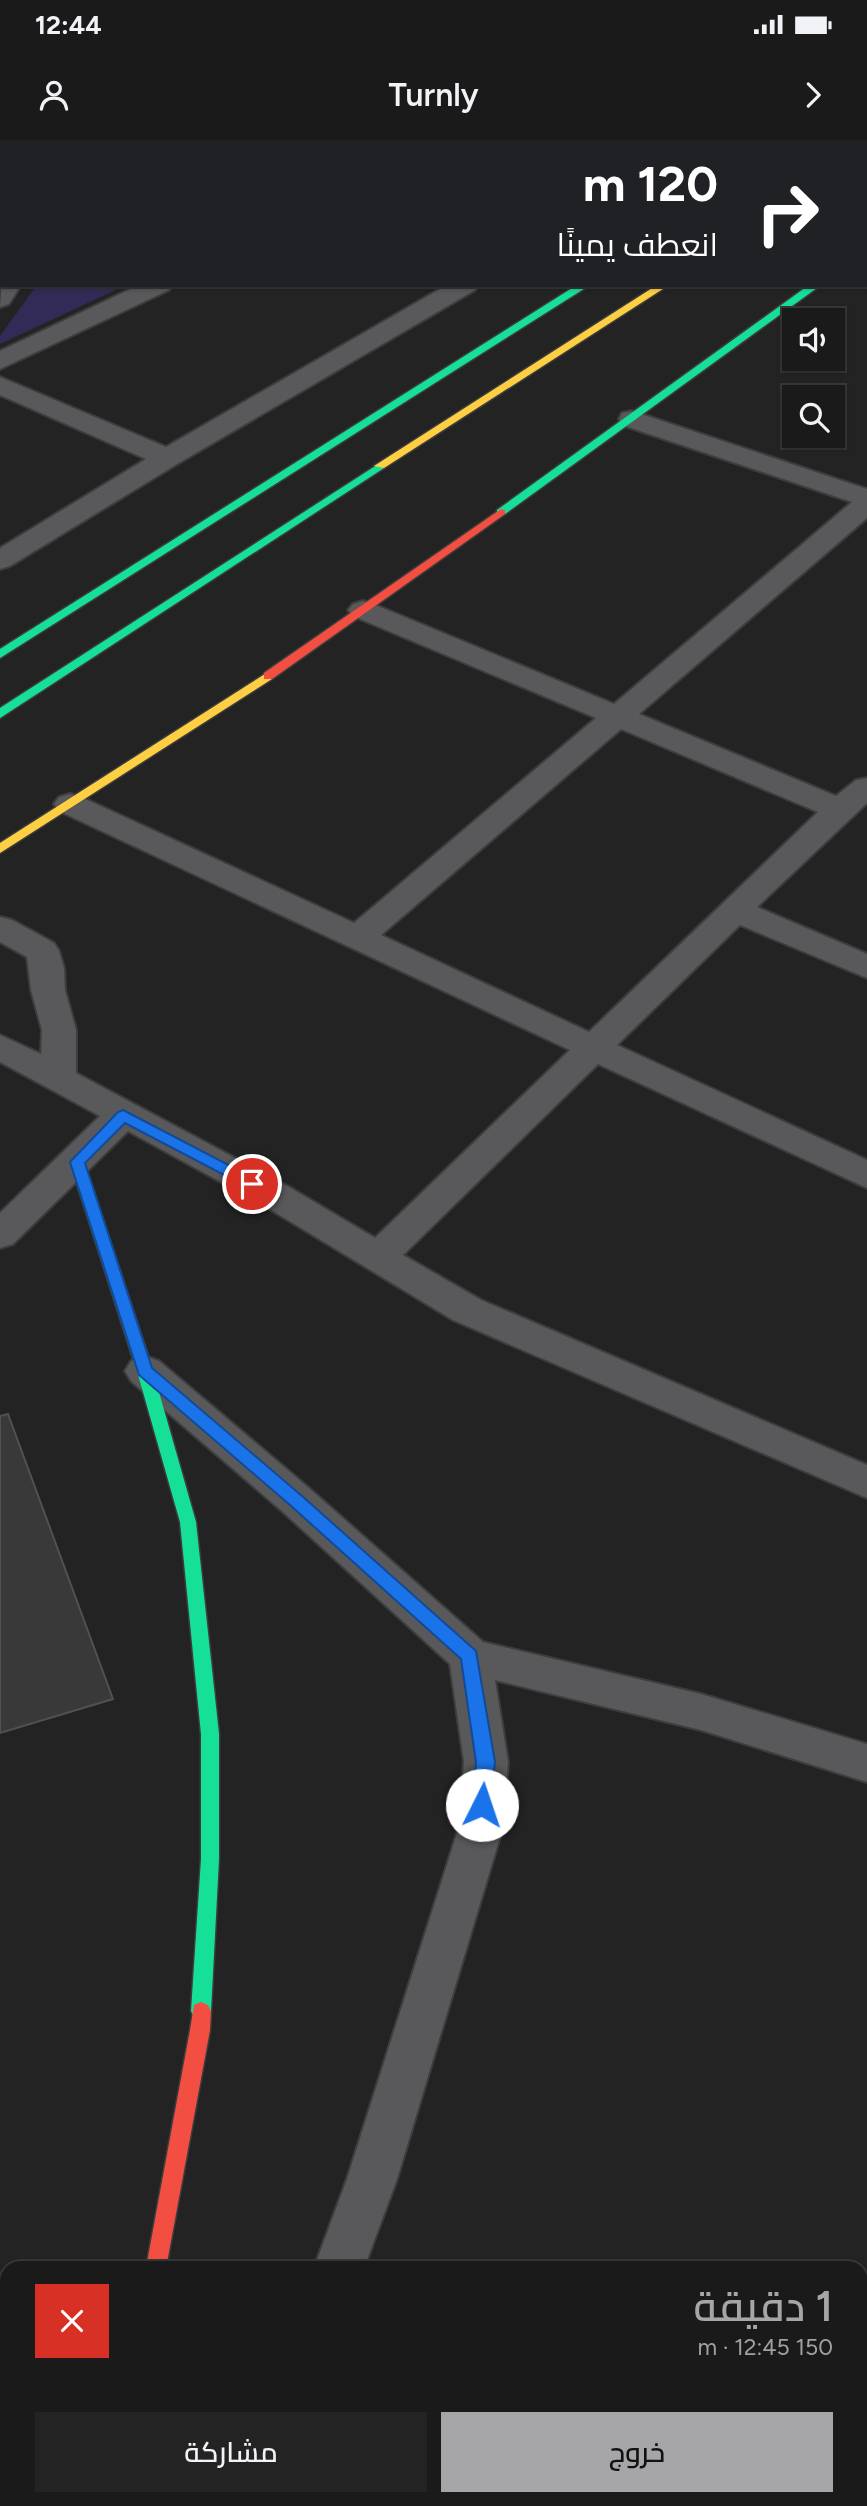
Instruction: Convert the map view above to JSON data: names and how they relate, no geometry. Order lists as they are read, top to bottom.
{
  "page": {
    "status": "12:44",
    "header": "Turnly",
    "turn": ["120 m", "انعطف يمينًا"],
    "heading": ["1 دقيقة", "150 m · 12:45"],
    "buttons": ["خروج", "مشاركة"]
  }
}
